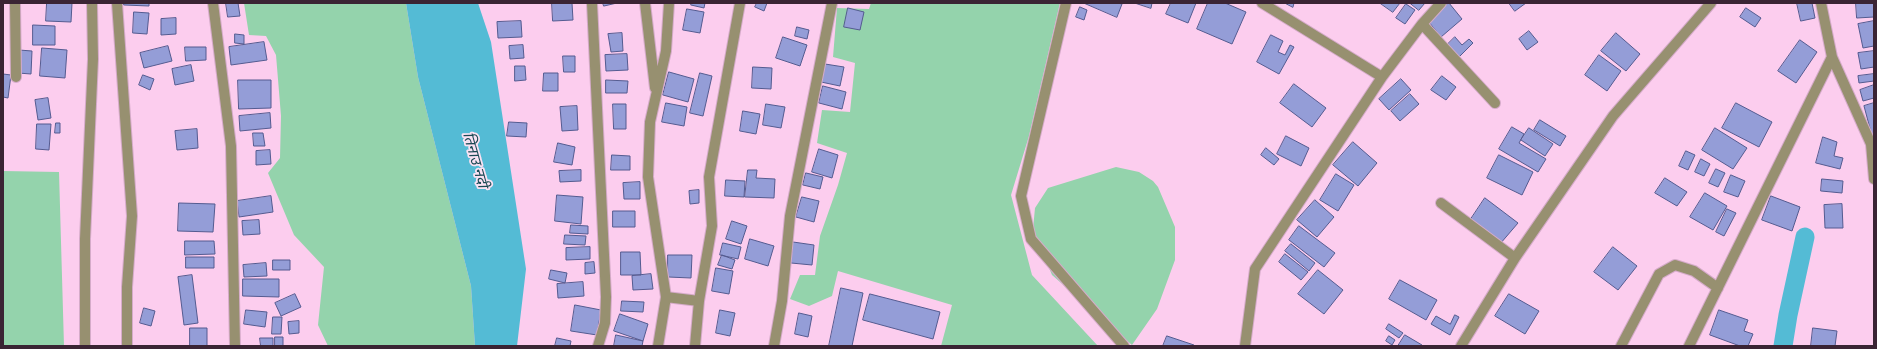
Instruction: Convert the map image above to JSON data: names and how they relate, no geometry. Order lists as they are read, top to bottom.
{
  "water": ["तिनाउ नदी"]
}
